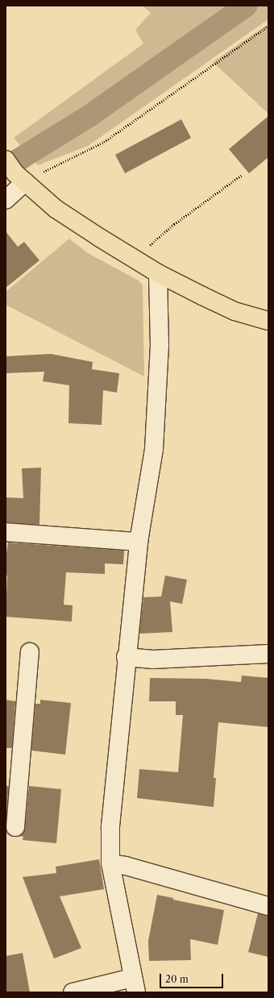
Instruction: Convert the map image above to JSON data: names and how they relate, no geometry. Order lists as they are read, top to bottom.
{
  "scale_bar": "20 m"
}
